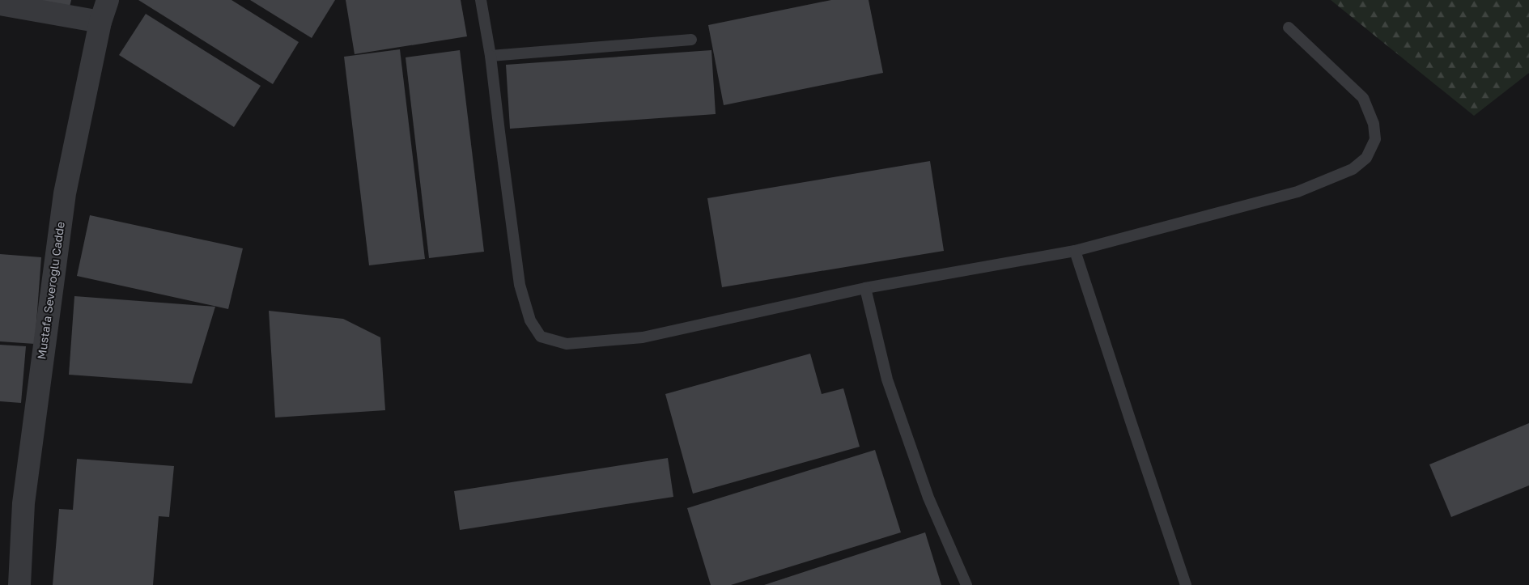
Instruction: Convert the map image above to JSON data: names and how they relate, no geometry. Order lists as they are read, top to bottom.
{
  "streets": {
    "street": ["Mustafa Severoğlu Cadde"]
  }
}
